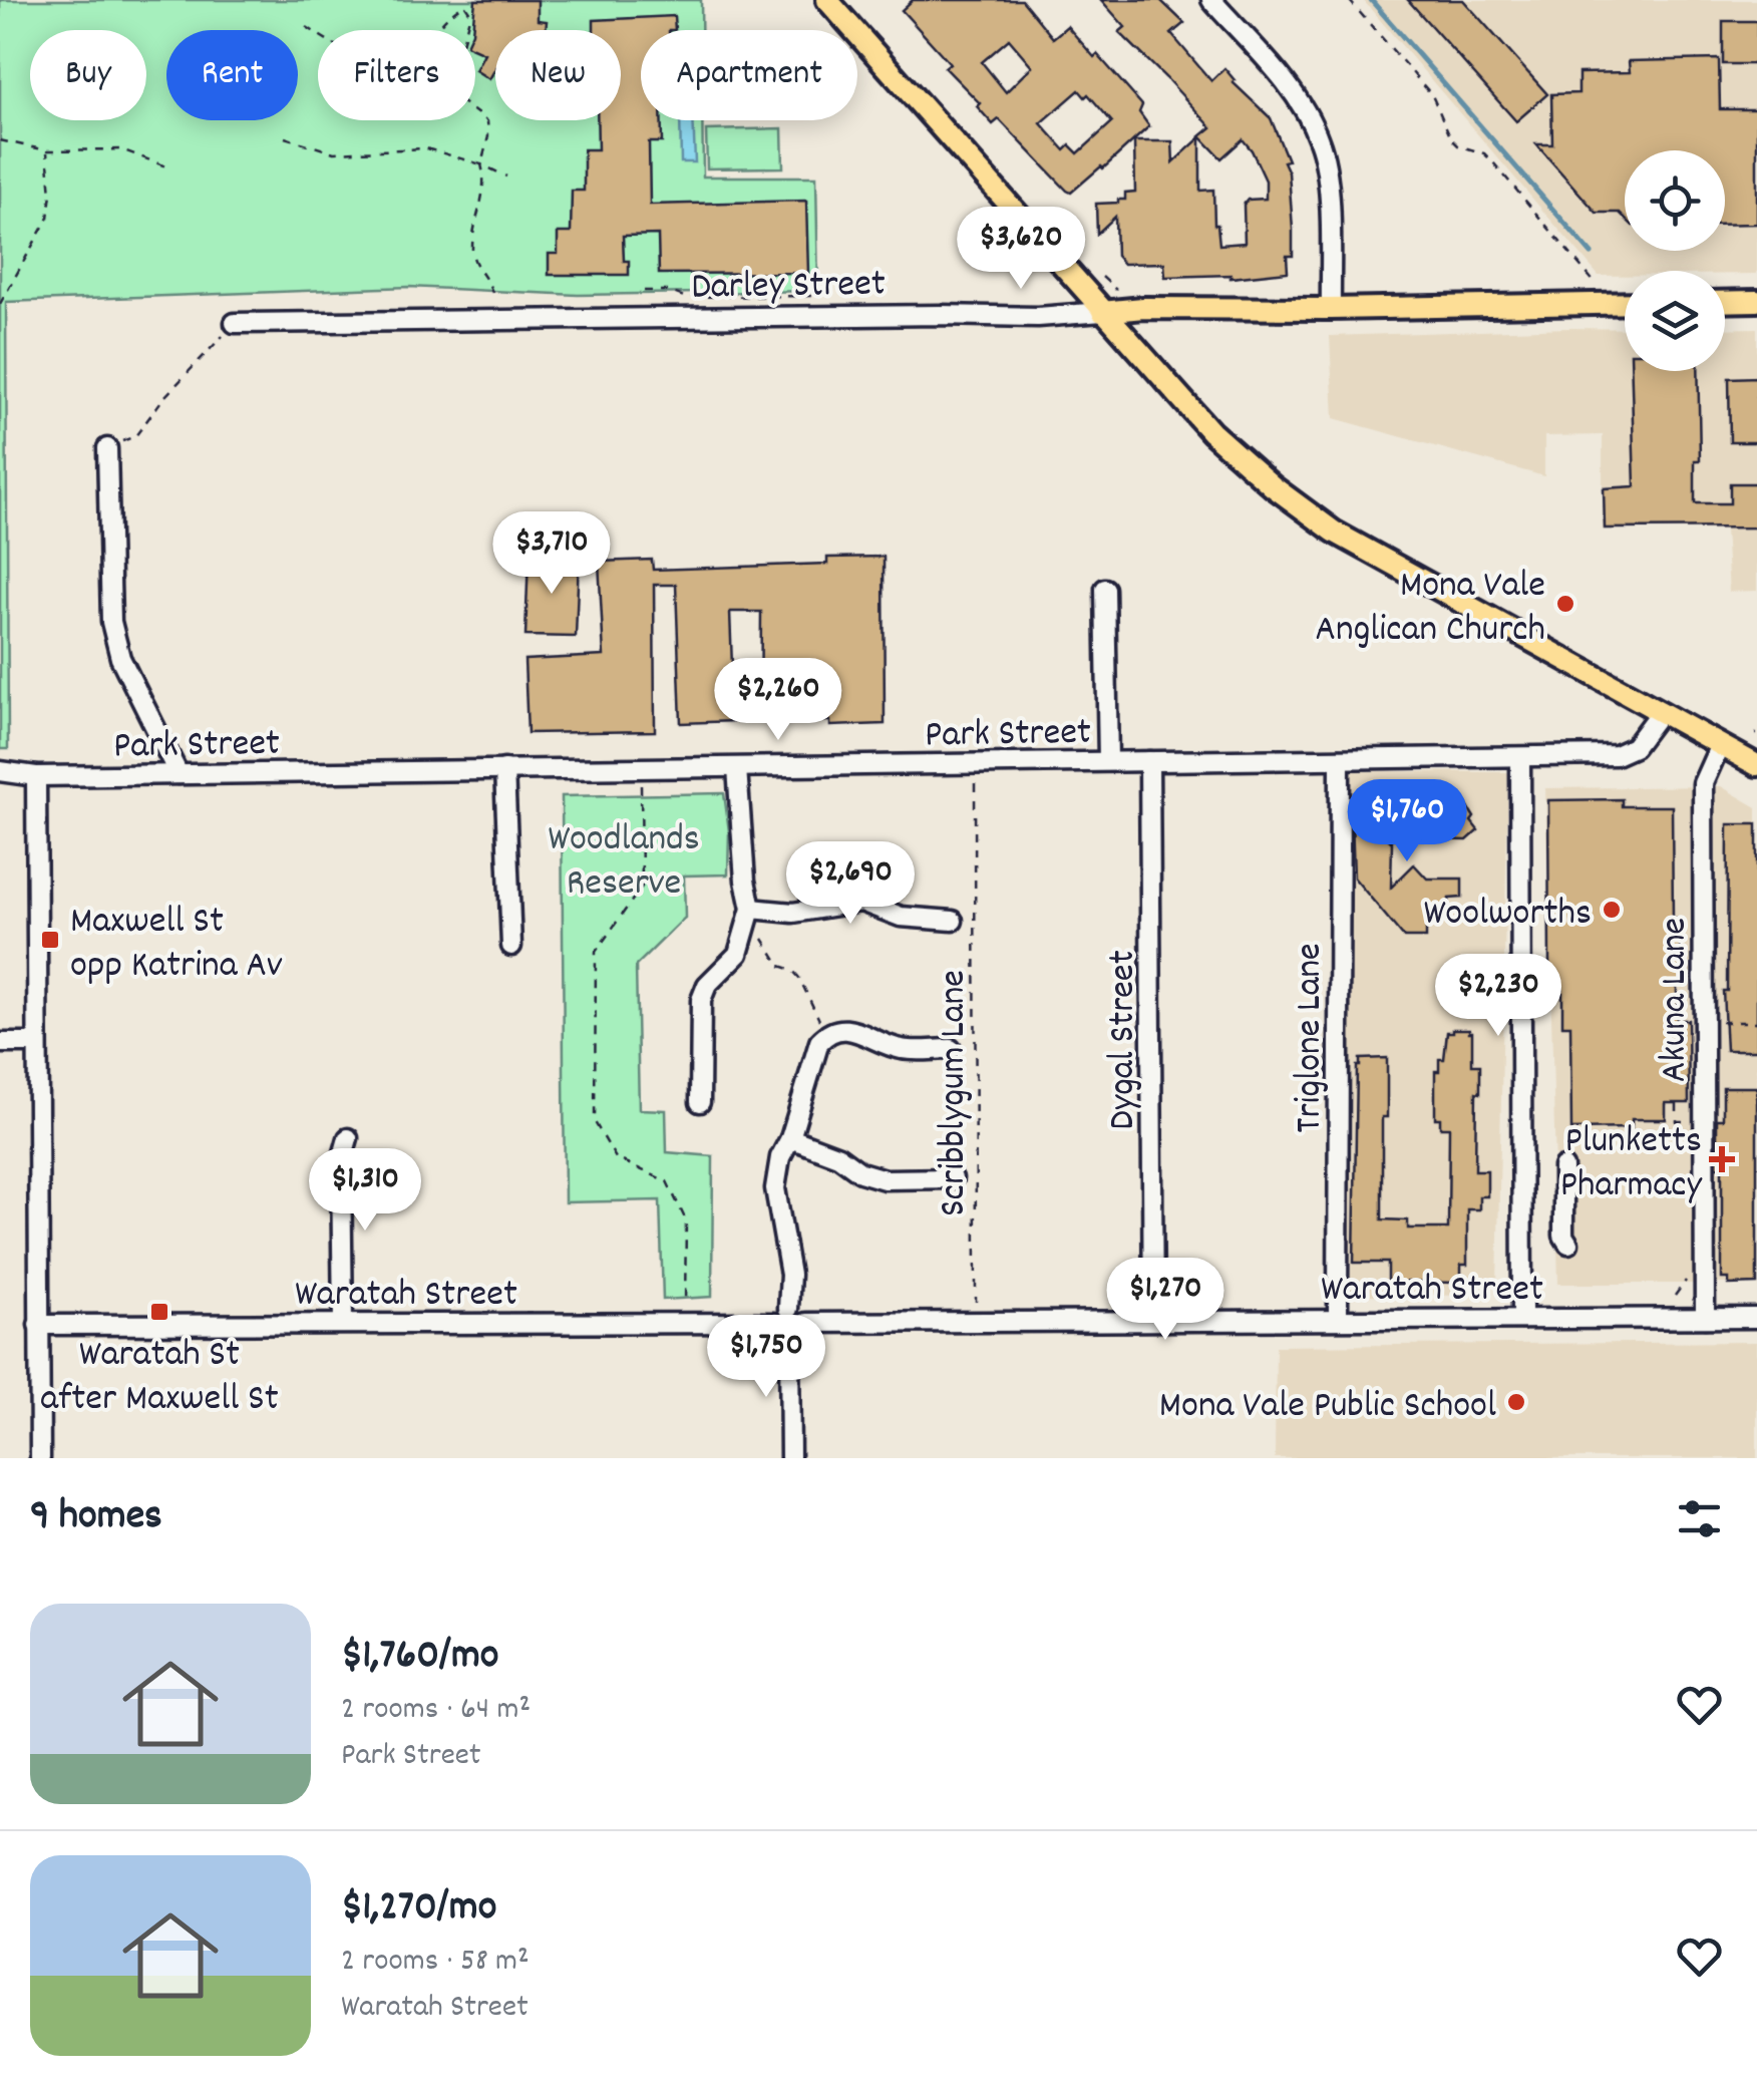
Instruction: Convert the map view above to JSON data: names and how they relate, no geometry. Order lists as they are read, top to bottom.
{
  "streets": {
    "main road": ["Darley Street"],
    "street": [
      "Park Street",
      "Akuna Lane",
      "Triglone Lane",
      "Dygal Street",
      "Waratah Street"
    ],
    "path": ["Scribblygum Lane"]
  },
  "crossings": [
    ["Park Street", "Triglone Lane"],
    ["Park Street", "Dygal Street"],
    ["Park Street", "Scribblygum Lane"],
    ["Akuna Lane", "Waratah Street"],
    ["Triglone Lane", "Waratah Street"],
    ["Dygal Street", "Waratah Street"]
  ],
  "parks": ["Woodlands Reserve"],
  "places": {
    "other": ["Mona Vale Anglican Church", "Woolworths", "Mona Vale Public School"],
    "transit": ["Maxwell St opp Katrina Av", "Waratah St after Maxwell St"],
    "health": ["Plunketts Pharmacy"]
  },
  "page": {
    "chip": [
      "Buy",
      "Rent",
      "Filters",
      "New",
      "Apartment"
    ],
    "price": [
      "$3,620",
      "$3,710",
      "$2,260",
      "$1,760",
      "$2,690",
      "$2,230",
      "$1,310",
      "$1,270",
      "$1,750"
    ],
    "heading": "9 homes",
    "list": [
      {
        "name": "$1,760/mo",
        "note": "2 rooms · 64 m² · Park Street"
      },
      {
        "name": "$1,270/mo",
        "note": "2 rooms · 58 m² · Waratah Street"
      }
    ]
  }
}
